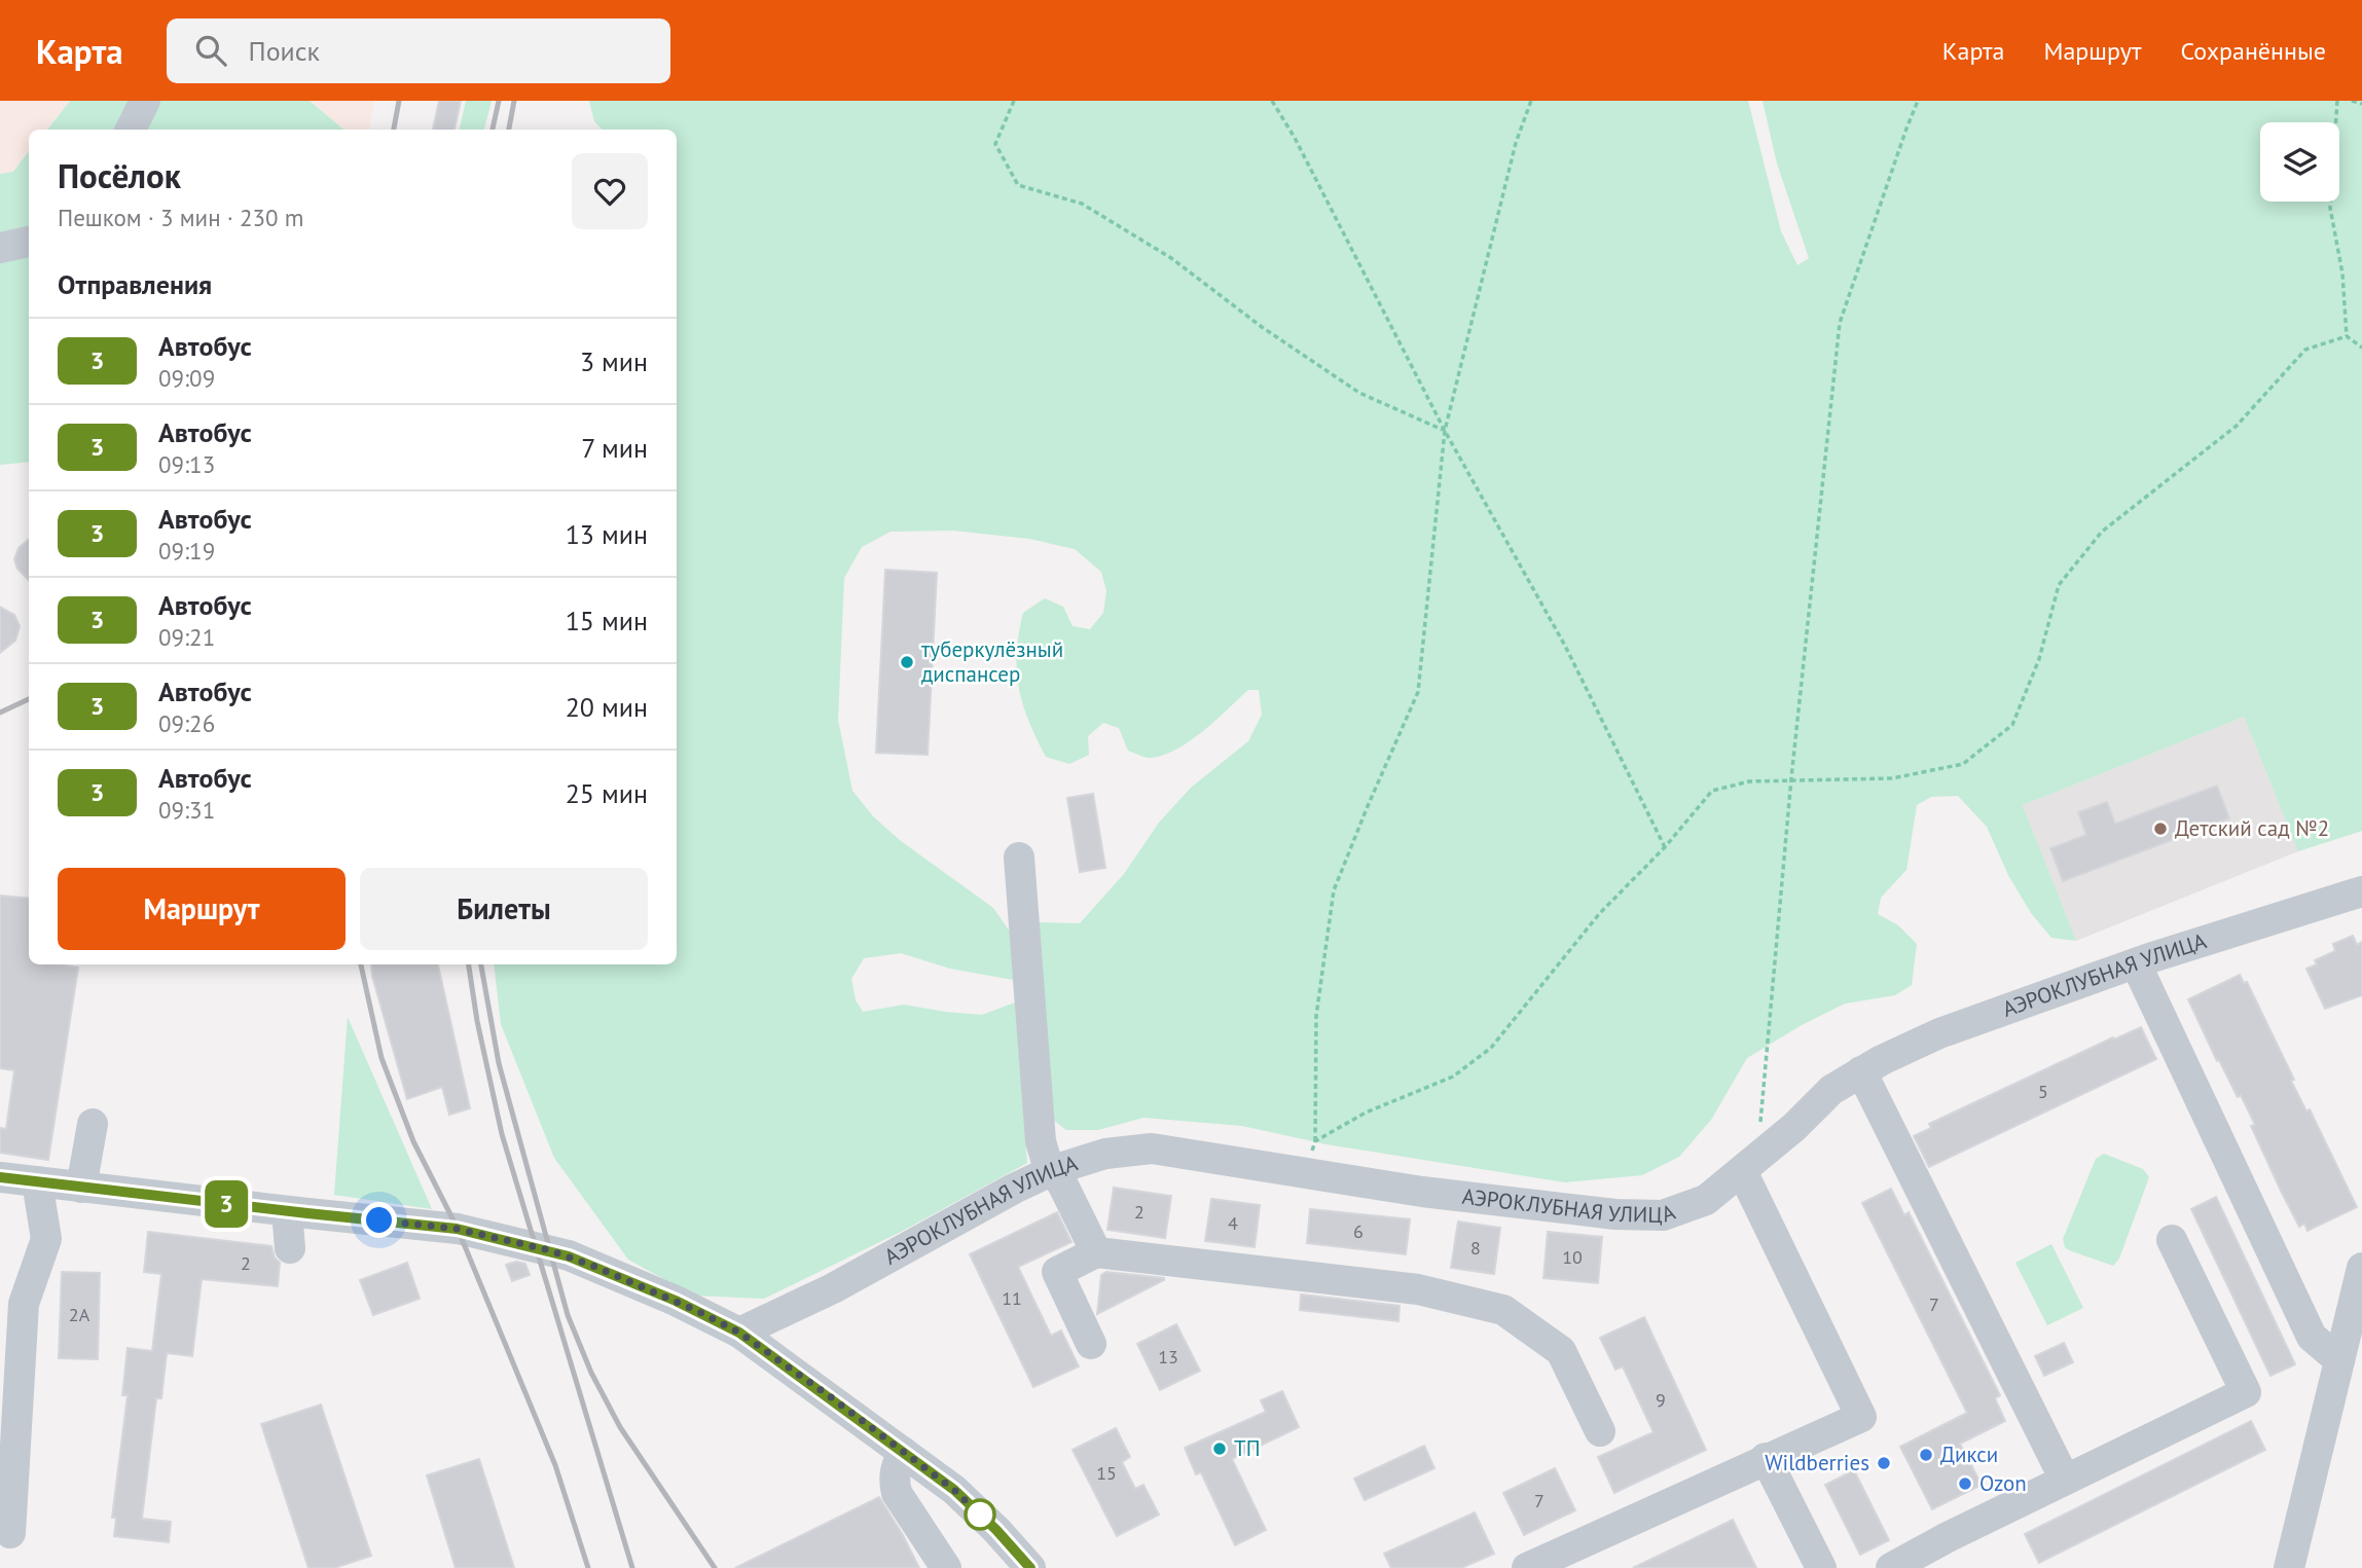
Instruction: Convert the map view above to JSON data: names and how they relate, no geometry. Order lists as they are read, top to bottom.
{
  "streets": {
    "street": ["АЭРОКЛУБНАЯ УЛИЦА"]
  },
  "places": [
    "туберкулёзный диспансер",
    "Детский сад №2",
    "ТП",
    "Дикси",
    "Wildberries",
    "Ozon"
  ],
  "lines": ["bus line 3"],
  "house_numbers": [
    "5",
    "2",
    "4",
    "6",
    "8",
    "10",
    "2",
    "11",
    "7",
    "2А",
    "13",
    "9",
    "15",
    "7"
  ],
  "page": {
    "header": "Карта",
    "search": "Поиск",
    "nav": ["Карта", "Маршрут", "Сохранённые"],
    "on_map": "3",
    "heading": [
      ["Посёлок", "Пешком · 3 мин · 230 m"],
      "Отправления"
    ],
    "list": [
      {
        "mark": "3",
        "name": "Автобус",
        "note": "09:09",
        "value": "3 мин"
      },
      {
        "mark": "3",
        "name": "Автобус",
        "note": "09:13",
        "value": "7 мин"
      },
      {
        "mark": "3",
        "name": "Автобус",
        "note": "09:19",
        "value": "13 мин"
      },
      {
        "mark": "3",
        "name": "Автобус",
        "note": "09:21",
        "value": "15 мин"
      },
      {
        "mark": "3",
        "name": "Автобус",
        "note": "09:26",
        "value": "20 мин"
      },
      {
        "mark": "3",
        "name": "Автобус",
        "note": "09:31",
        "value": "25 мин"
      }
    ],
    "buttons": ["Маршрут", "Билеты"]
  }
}
